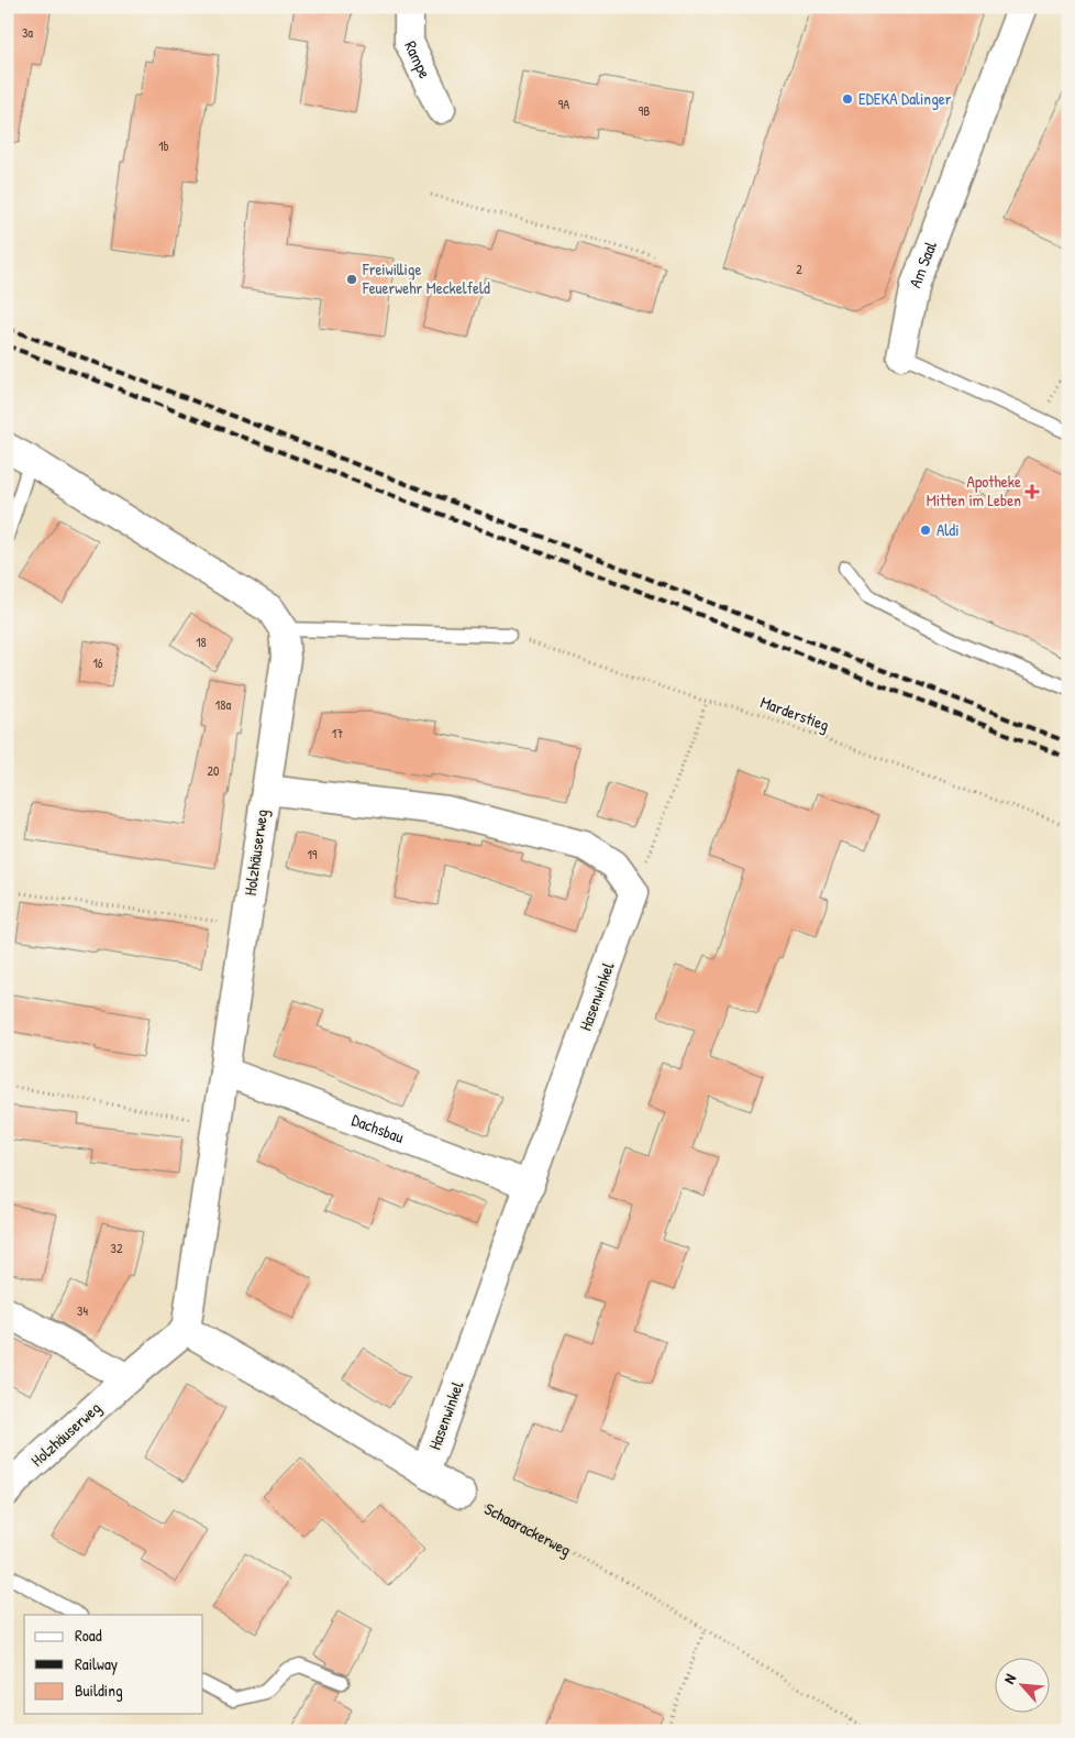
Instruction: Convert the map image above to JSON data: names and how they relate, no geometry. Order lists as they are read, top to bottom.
{
  "streets": {
    "street": [
      "Rampe",
      "Am Saal",
      "Holzhäuserweg",
      "Hasenwinkel",
      "Dachsbau"
    ],
    "path": ["Marderstieg", "Schaarackerweg"]
  },
  "crossings": [
    ["Holzhäuserweg", "Dachsbau"],
    ["Hasenwinkel", "Dachsbau"]
  ],
  "places": {
    "other": ["EDEKA Dalinger", "Freiwillige Feuerwehr Meckelfeld", "Aldi"],
    "health": ["Apotheke Mitten im Leben"]
  },
  "house_numbers": [
    "3a",
    "9A",
    "9B",
    "1b",
    "2",
    "18",
    "16",
    "18a",
    "17",
    "20",
    "19",
    "32",
    "34"
  ],
  "legend": ["Road", "Railway", "Building"],
  "north": "top left"
}
